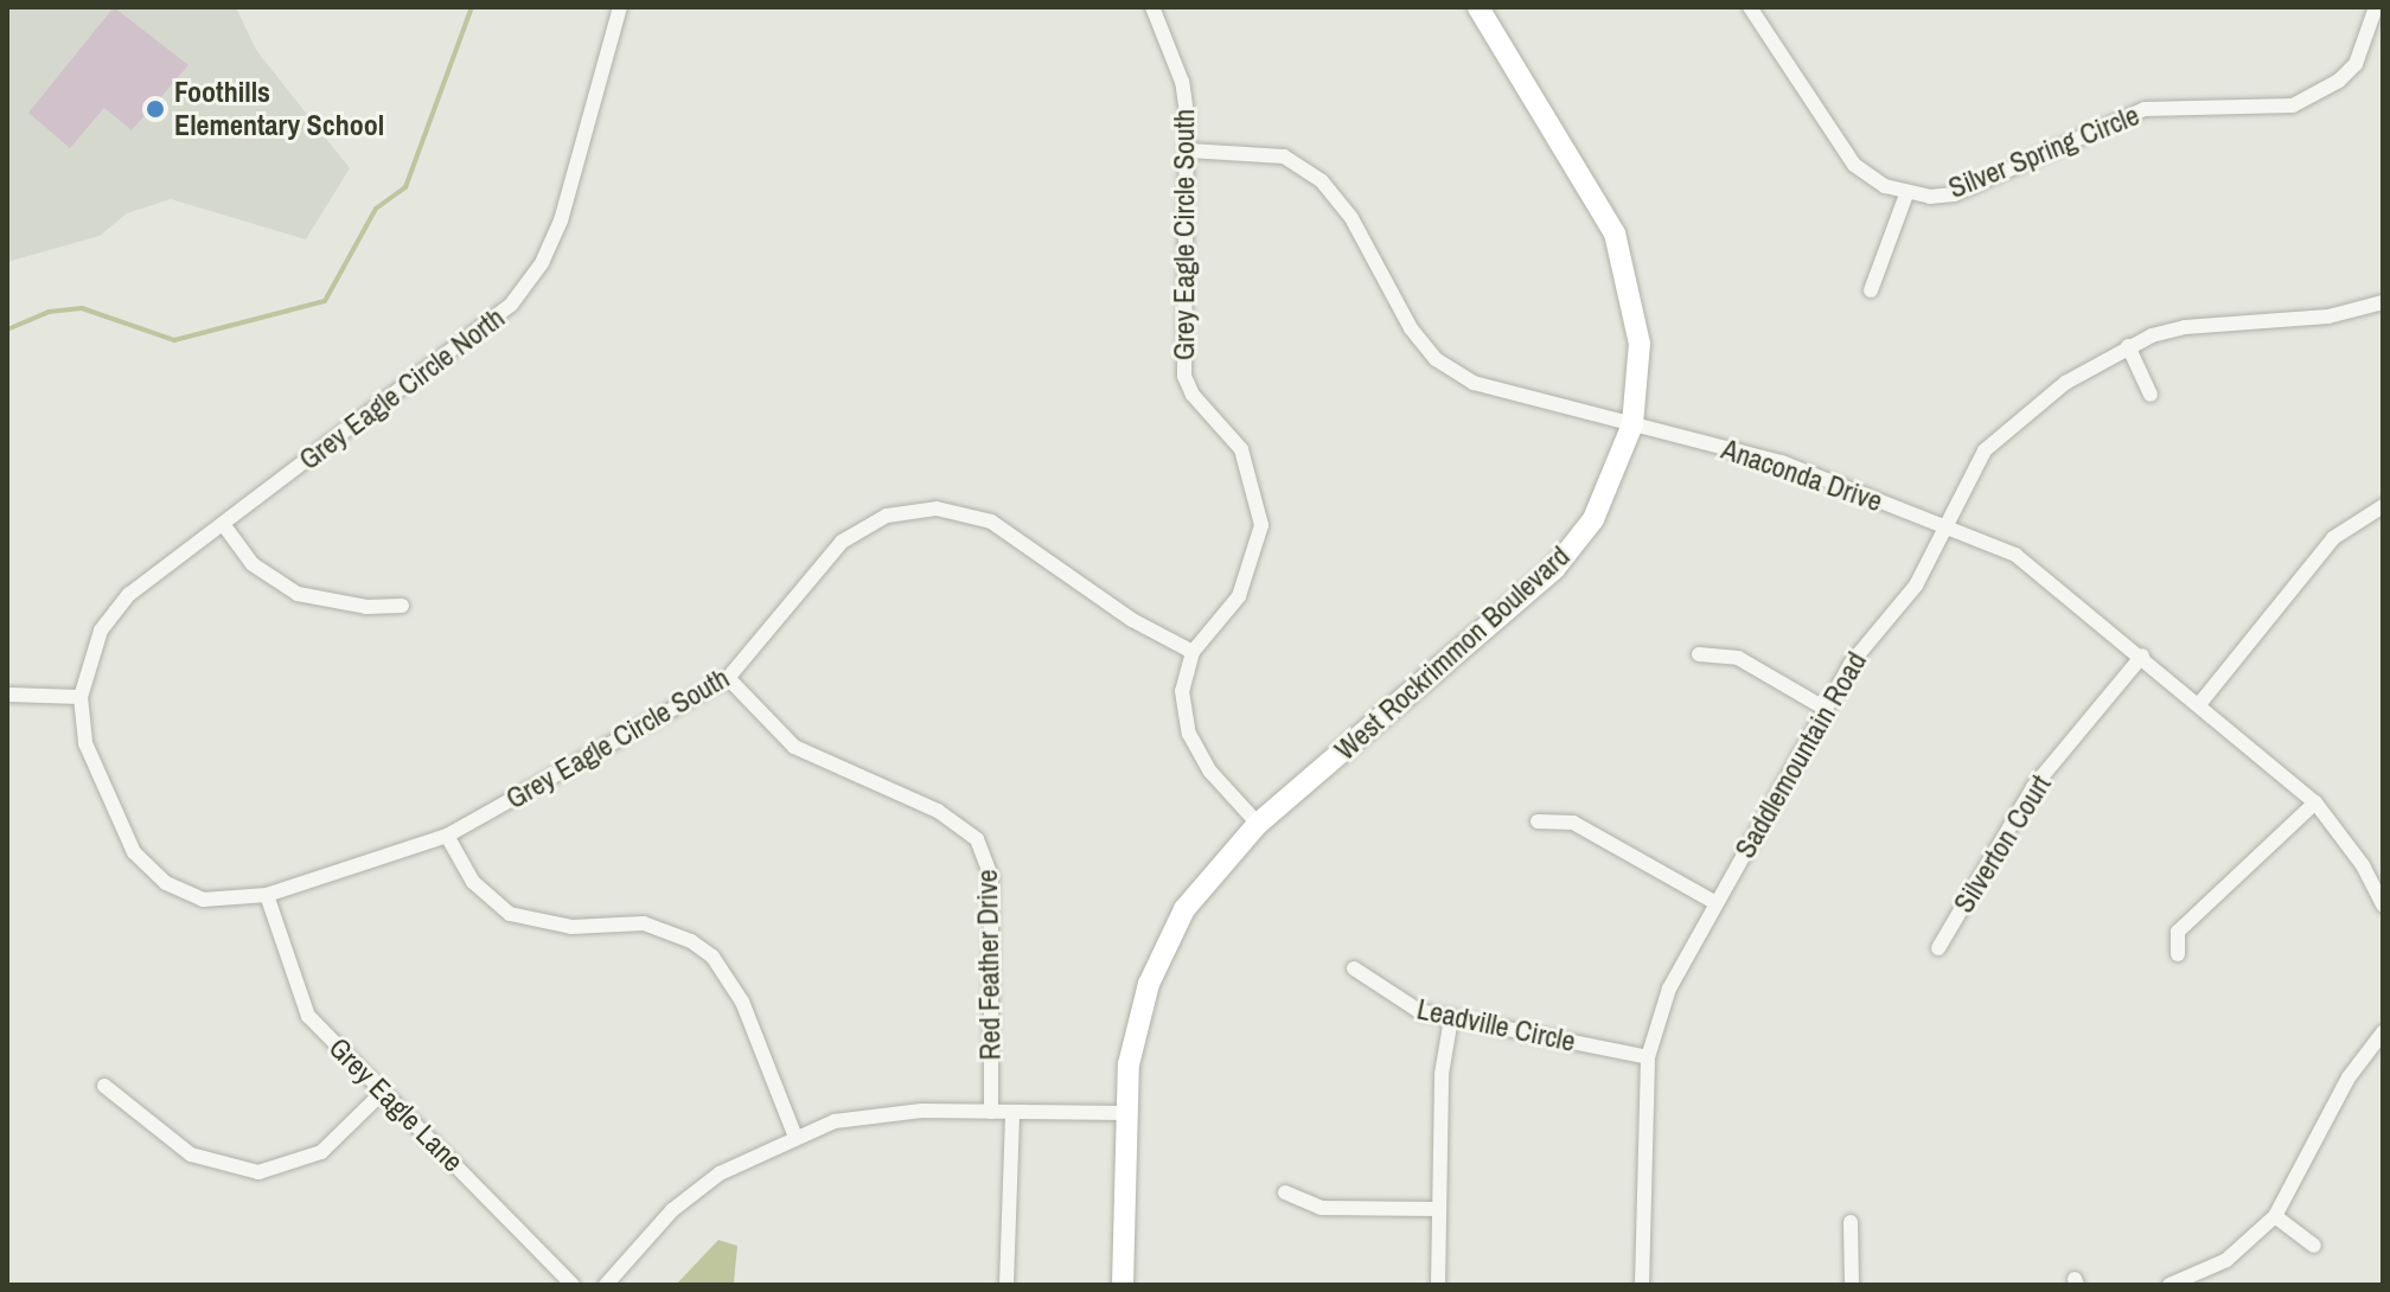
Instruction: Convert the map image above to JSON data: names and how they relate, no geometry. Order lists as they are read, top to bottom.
{
  "streets": {
    "main road": ["West Rockrimmon Boulevard"],
    "street": [
      "Silver Spring Circle",
      "Grey Eagle Circle South",
      "Grey Eagle Circle North",
      "Anaconda Drive",
      "Saddlemountain Road",
      "Silverton Court",
      "Red Feather Drive",
      "Leadville Circle",
      "Grey Eagle Lane"
    ]
  },
  "crossings": [
    ["Grey Eagle Circle South", "Grey Eagle Circle North"],
    ["Grey Eagle Circle South", "Anaconda Drive"],
    ["Grey Eagle Circle South", "West Rockrimmon Boulevard"],
    ["Grey Eagle Circle South", "Red Feather Drive"],
    ["Grey Eagle Circle South", "Grey Eagle Lane"],
    ["Anaconda Drive", "West Rockrimmon Boulevard"],
    ["Anaconda Drive", "Saddlemountain Road"],
    ["Anaconda Drive", "Silverton Court"],
    ["Saddlemountain Road", "Leadville Circle"]
  ],
  "places": ["Foothills Elementary School"]
}
